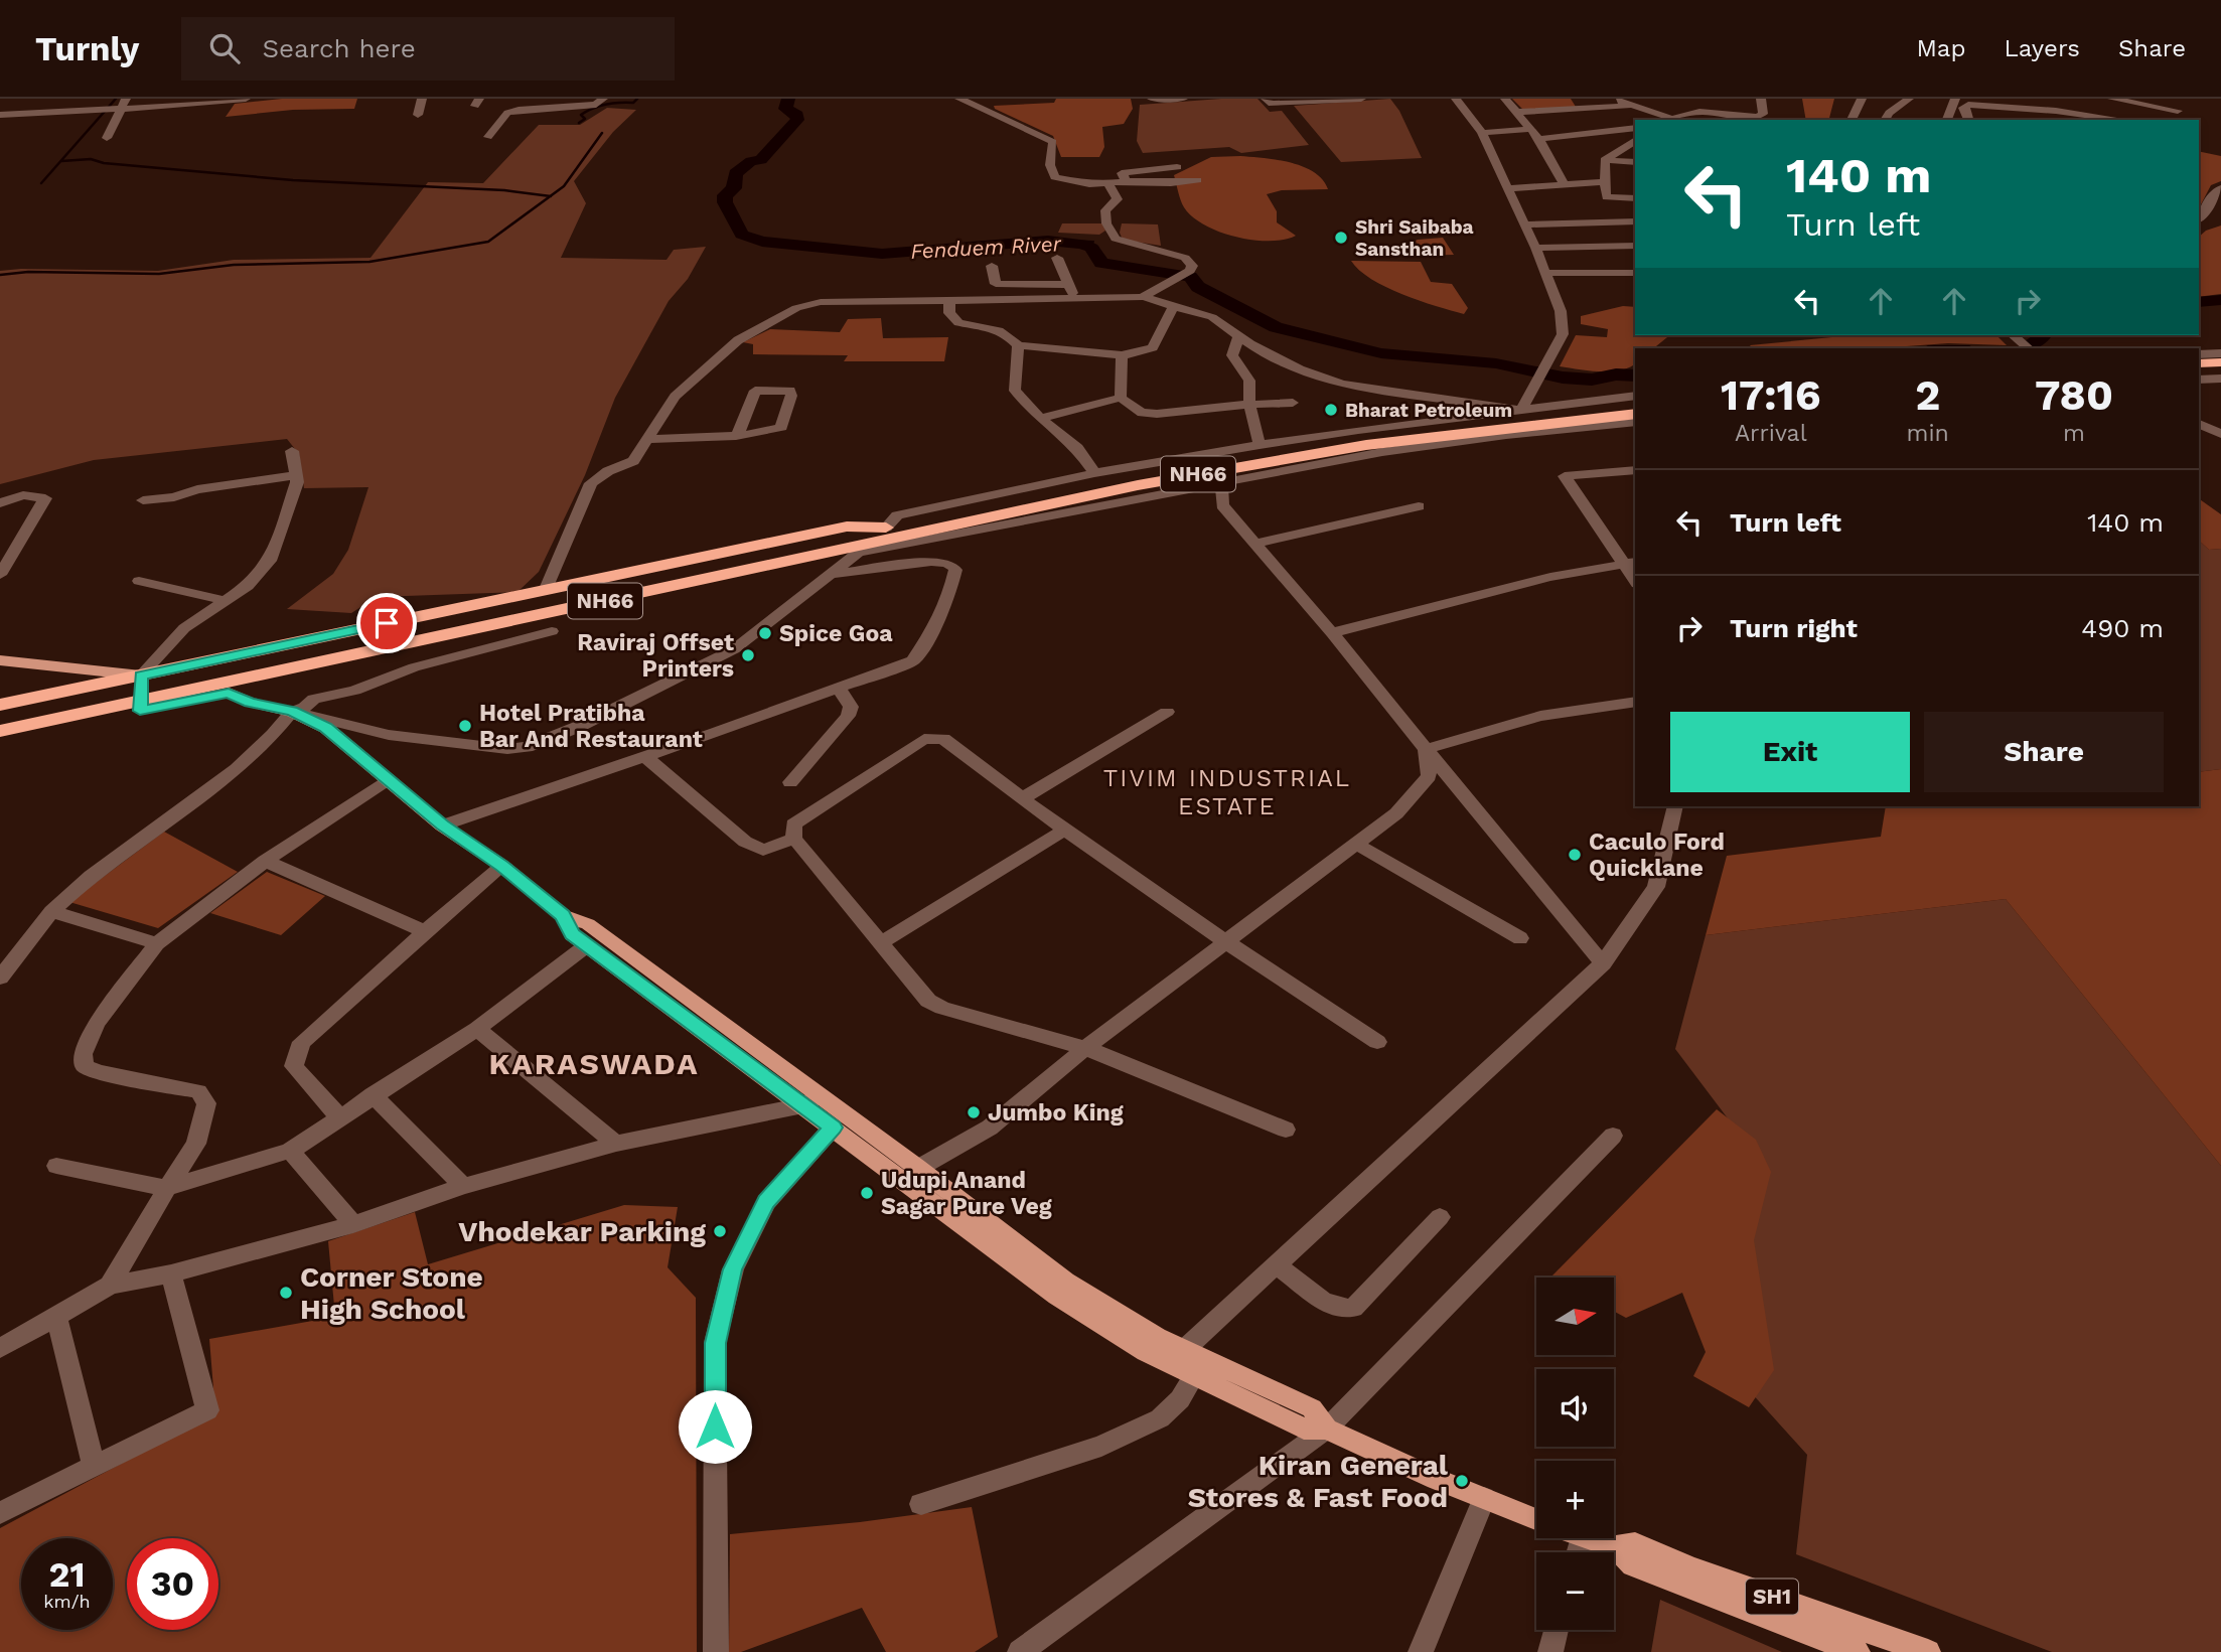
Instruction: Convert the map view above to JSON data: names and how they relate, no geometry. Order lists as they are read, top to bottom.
{
  "streets": {
    "highway": ["NH66"],
    "main road": ["SH1"]
  },
  "districts": ["TIVIM INDUSTRIAL ESTATE", "KARASWADA"],
  "water": ["Fenduem River"],
  "places": [
    "Shri Saibaba Sansthan",
    "Bharat Petroleum",
    "Spice Goa",
    "Raviraj Offset Printers",
    "Hotel Pratibha Bar And Restaurant",
    "Caculo Ford Quicklane",
    "Jumbo King",
    "Udupi Anand Sagar Pure Veg",
    "Vhodekar Parking",
    "Corner Stone High School",
    "Kiran General Stores & Fast Food"
  ],
  "north": "right",
  "page": {
    "header": "Turnly",
    "search": "Search here",
    "nav": ["Map", "Layers", "Share"],
    "turn": ["140 m", "Turn left"],
    "eta": [
      "17:16",
      "Arrival",
      "2",
      "min",
      "780",
      "m"
    ],
    "list": [
      {
        "name": "Turn left",
        "value": "140 m"
      },
      {
        "name": "Turn right",
        "value": "490 m"
      }
    ],
    "buttons": ["Exit", "Share"],
    "map_buttons": ["+", "−"],
    "speed": "21 km/h",
    "limit": "30"
  }
}
